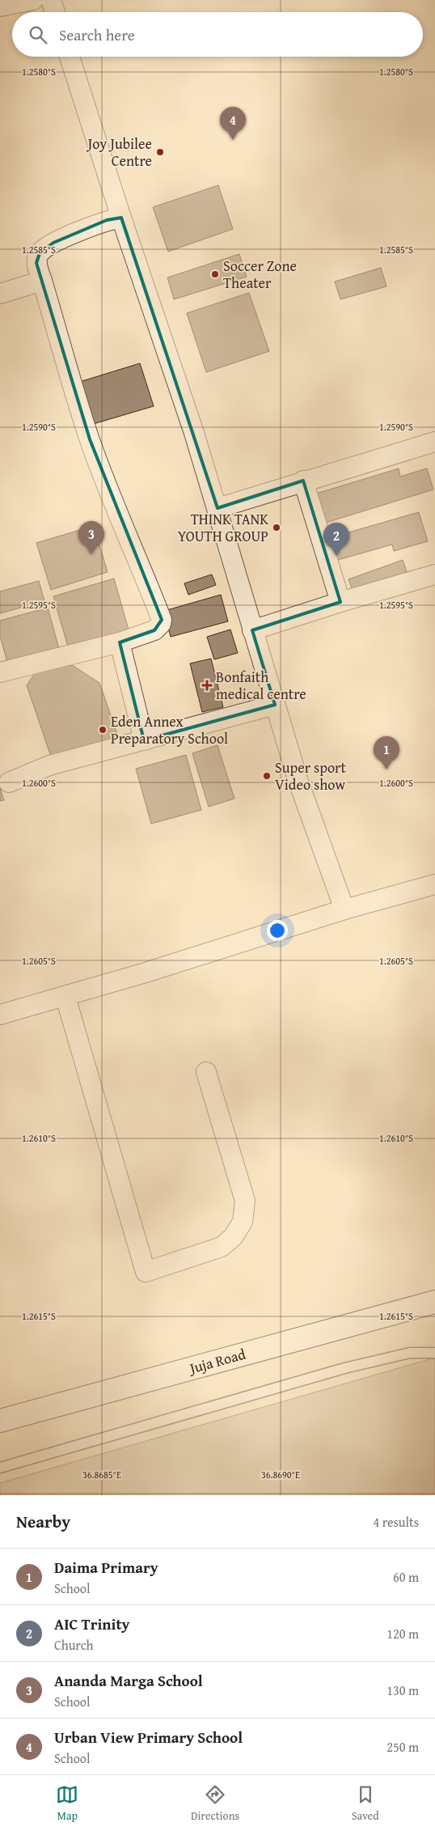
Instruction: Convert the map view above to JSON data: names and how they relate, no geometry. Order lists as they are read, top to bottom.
{
  "streets": {
    "main road": ["Juja Road"]
  },
  "places": {
    "other": [
      "Joy Jubilee Centre",
      "Soccer Zone Theater",
      "THINK TANK YOUTH GROUP",
      "Eden Annex Preparatory School",
      "Super sport Video show"
    ],
    "health": ["Bonfaith medical centre"]
  },
  "page": {
    "search": "Search here",
    "pins": [
      "4",
      "3",
      "2",
      "1"
    ],
    "heading": ["Nearby", "4 results"],
    "list": [
      {
        "mark": "1",
        "name": "Daima Primary",
        "note": "School",
        "value": "60 m"
      },
      {
        "mark": "2",
        "name": "AIC Trinity",
        "note": "Church",
        "value": "120 m"
      },
      {
        "mark": "3",
        "name": "Ananda Marga School",
        "note": "School",
        "value": "130 m"
      },
      {
        "mark": "4",
        "name": "Urban View Primary School",
        "note": "School",
        "value": "250 m"
      }
    ],
    "nav": ["Map", "Directions", "Saved"]
  },
  "coordinates": [
    "1.2580°S",
    "1.2585°S",
    "1.2590°S",
    "1.2595°S",
    "1.2600°S",
    "1.2605°S",
    "1.2610°S",
    "1.2615°S",
    "36.8685°E",
    "36.8690°E"
  ]
}
